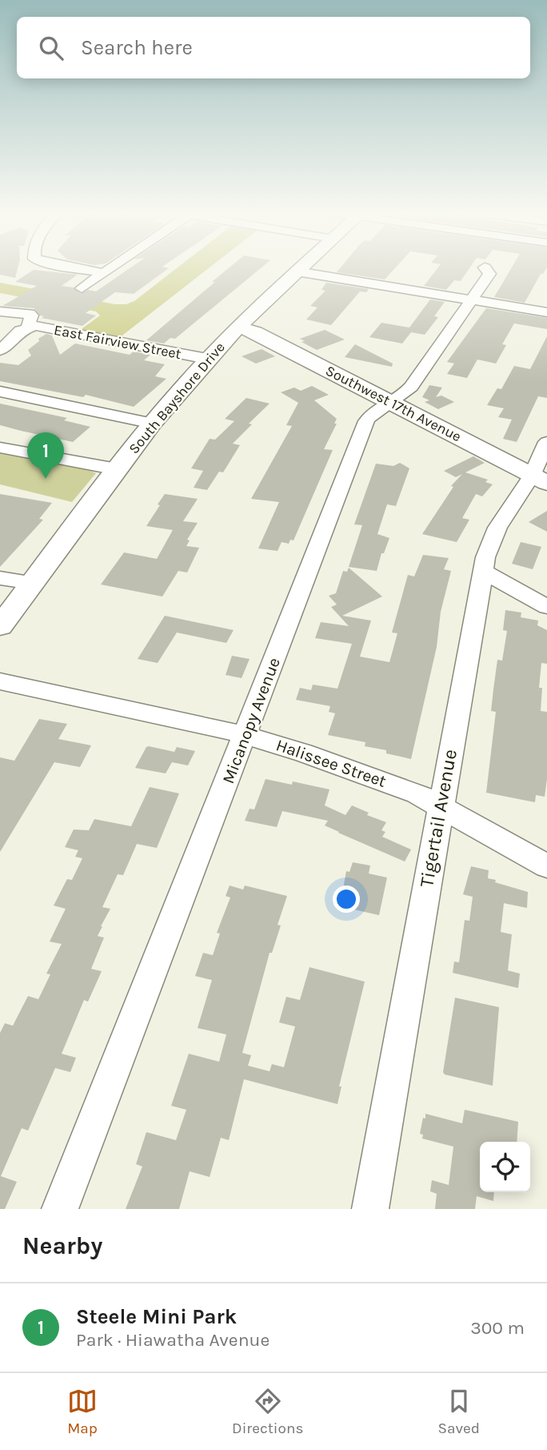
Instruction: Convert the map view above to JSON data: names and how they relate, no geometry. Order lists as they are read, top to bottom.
{
  "streets": {
    "main road": ["South Bayshore Drive", "Southwest 17th Avenue"],
    "street": [
      "East Fairview Street",
      "Micanopy Avenue",
      "Halissee Street",
      "Tigertail Avenue"
    ]
  },
  "crossings": [
    ["East Fairview Street", "South Bayshore Drive"],
    ["South Bayshore Drive", "Southwest 17th Avenue"],
    ["Southwest 17th Avenue", "Micanopy Avenue"],
    ["Southwest 17th Avenue", "Tigertail Avenue"],
    ["Micanopy Avenue", "Halissee Street"],
    ["Halissee Street", "Tigertail Avenue"]
  ],
  "page": {
    "search": "Search here",
    "pins": "1",
    "heading": "Nearby",
    "list": [
      {
        "mark": "1",
        "name": "Steele Mini Park",
        "note": "Park · Hiawatha Avenue",
        "value": "300 m"
      }
    ],
    "nav": ["Map", "Directions", "Saved"]
  }
}
